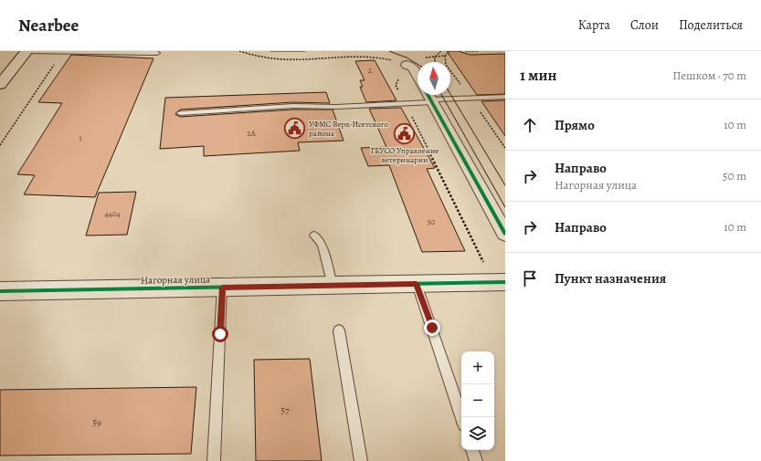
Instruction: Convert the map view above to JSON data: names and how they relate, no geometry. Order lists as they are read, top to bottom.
{
  "streets": {
    "street": ["Нагорная улица"]
  },
  "places": {
    "public building": ["УФМС Верх-Исетского района", "ГБУСО Управление ветеринарии"]
  },
  "house_numbers": [
    "2",
    "2А",
    "1",
    "4404",
    "50",
    "57",
    "59"
  ],
  "north": "top",
  "page": {
    "header": "Nearbee",
    "nav": ["Карта", "Слои", "Поделиться"],
    "heading": ["1 мин", "Пешком · 70 m"],
    "list": [
      ["Прямо", "10 m"],
      ["Направо", "Нагорная улица", "50 m"],
      ["Направо", "10 m"],
      "Пункт назначения"
    ],
    "map_buttons": ["+", "−"]
  }
}
